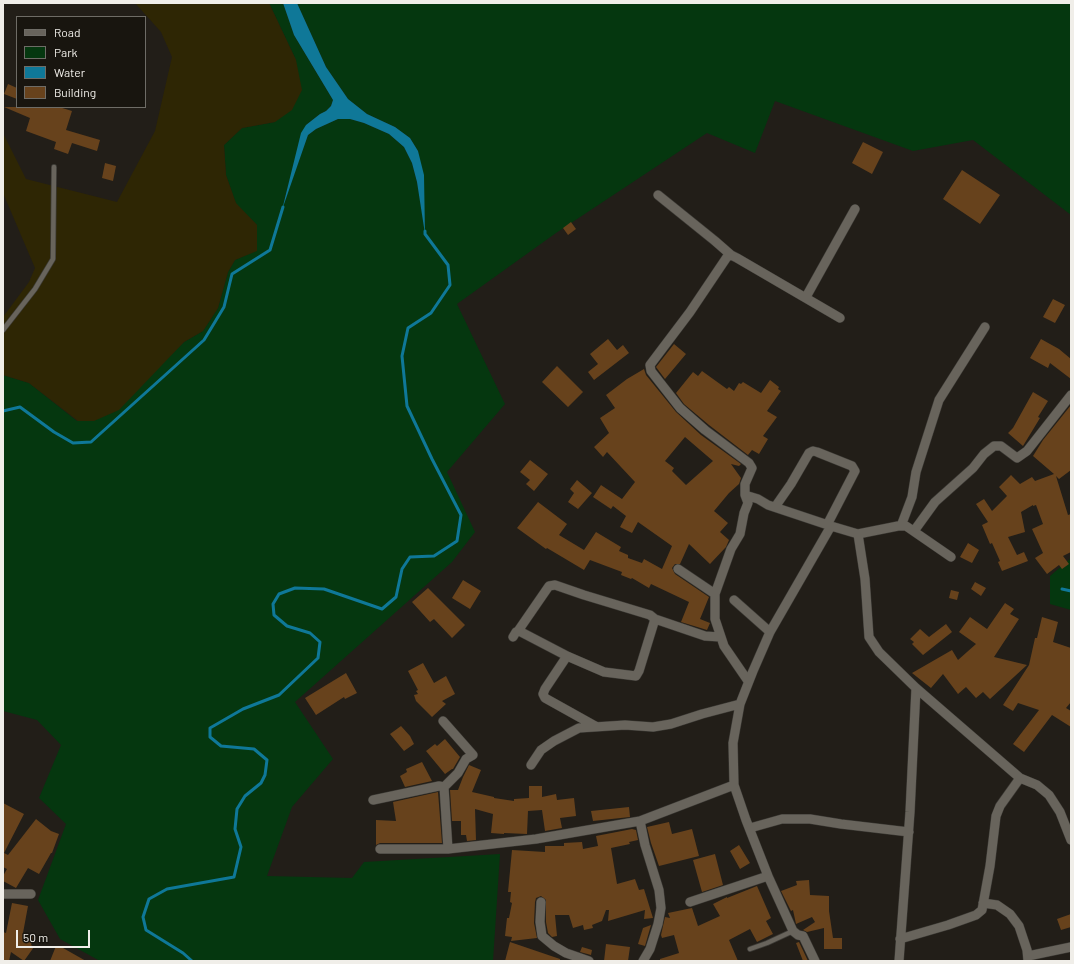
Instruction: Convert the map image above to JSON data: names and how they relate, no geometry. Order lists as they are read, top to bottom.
{
  "legend": [
    "Road",
    "Park",
    "Water",
    "Building"
  ],
  "scale_bar": "50 m"
}
